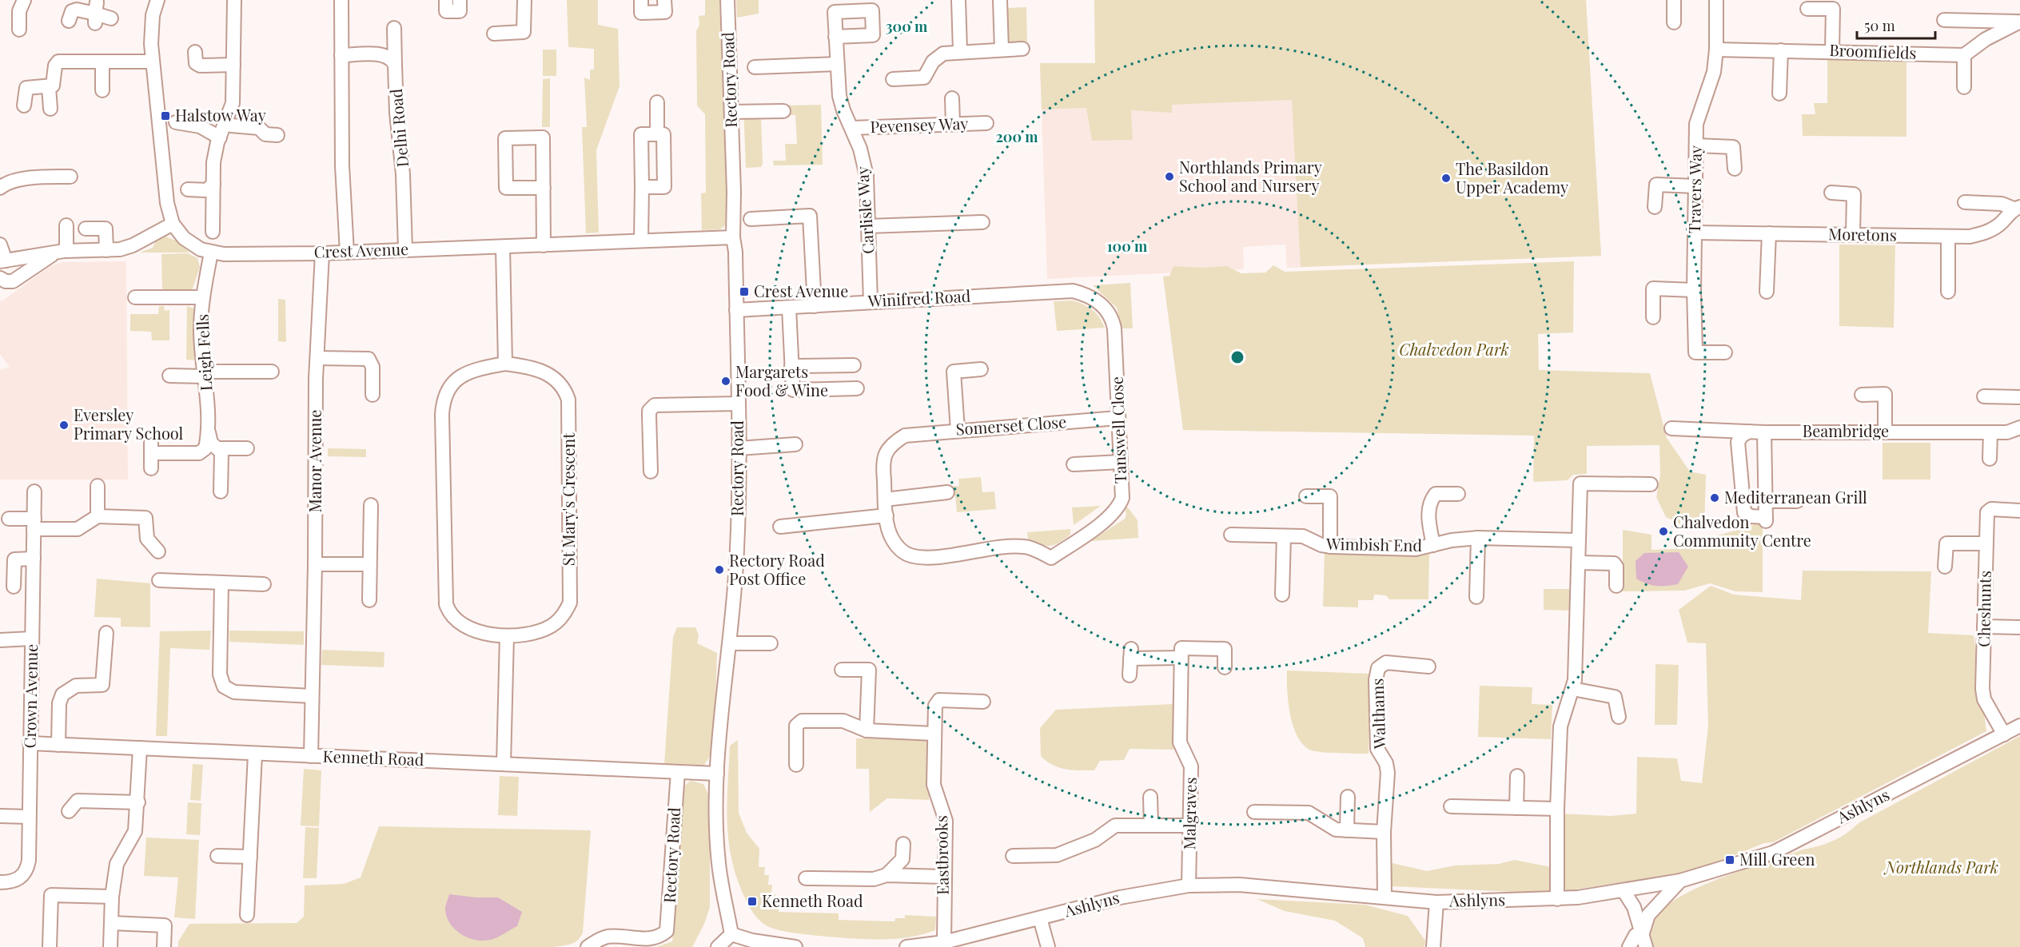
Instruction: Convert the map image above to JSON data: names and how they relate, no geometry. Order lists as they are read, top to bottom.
{
  "streets": {
    "street": [
      "Broomfields",
      "Rectory Road",
      "Pevensey Way",
      "Delhi Road",
      "Travers Way",
      "Carlisle Way",
      "Moretons",
      "Crest Avenue",
      "Winifred Road",
      "Leigh Fells",
      "Somerset Close",
      "Tanswell Close",
      "Beambridge",
      "Manor Avenue",
      "St Mary's Crescent",
      "Wimbish End",
      "Cheshunts",
      "Crown Avenue",
      "Walthams",
      "Kenneth Road",
      "Ashlyns",
      "Malgraves",
      "Eastbrooks"
    ]
  },
  "crossings": [
    ["Broomfields", "Travers Way"],
    ["Rectory Road", "Crest Avenue"],
    ["Rectory Road", "Winifred Road"],
    ["Rectory Road", "Kenneth Road"],
    ["Pevensey Way", "Carlisle Way"],
    ["Delhi Road", "Crest Avenue"],
    ["Travers Way", "Moretons"],
    ["Carlisle Way", "Winifred Road"],
    ["Crest Avenue", "Leigh Fells"],
    ["Crest Avenue", "Manor Avenue"],
    ["Winifred Road", "Tanswell Close"],
    ["Somerset Close", "Tanswell Close"],
    ["Manor Avenue", "Kenneth Road"],
    ["Cheshunts", "Ashlyns"],
    ["Crown Avenue", "Kenneth Road"],
    ["Walthams", "Ashlyns"],
    ["Ashlyns", "Malgraves"],
    ["Ashlyns", "Eastbrooks"]
  ],
  "parks": ["Chalvedon Park", "Northlands Park"],
  "places": {
    "transit": [
      "Halstow Way",
      "Crest Avenue",
      "Mill Green",
      "Kenneth Road"
    ],
    "other": [
      "Northlands Primary School and Nursery",
      "The Basildon Upper Academy",
      "Margarets Food & Wine",
      "Eversley Primary School",
      "Mediterranean Grill",
      "Chalvedon Community Centre",
      "Rectory Road Post Office"
    ]
  },
  "scale_bar": "50 m",
  "rings": ["300 m", "200 m", "100 m"]
}
